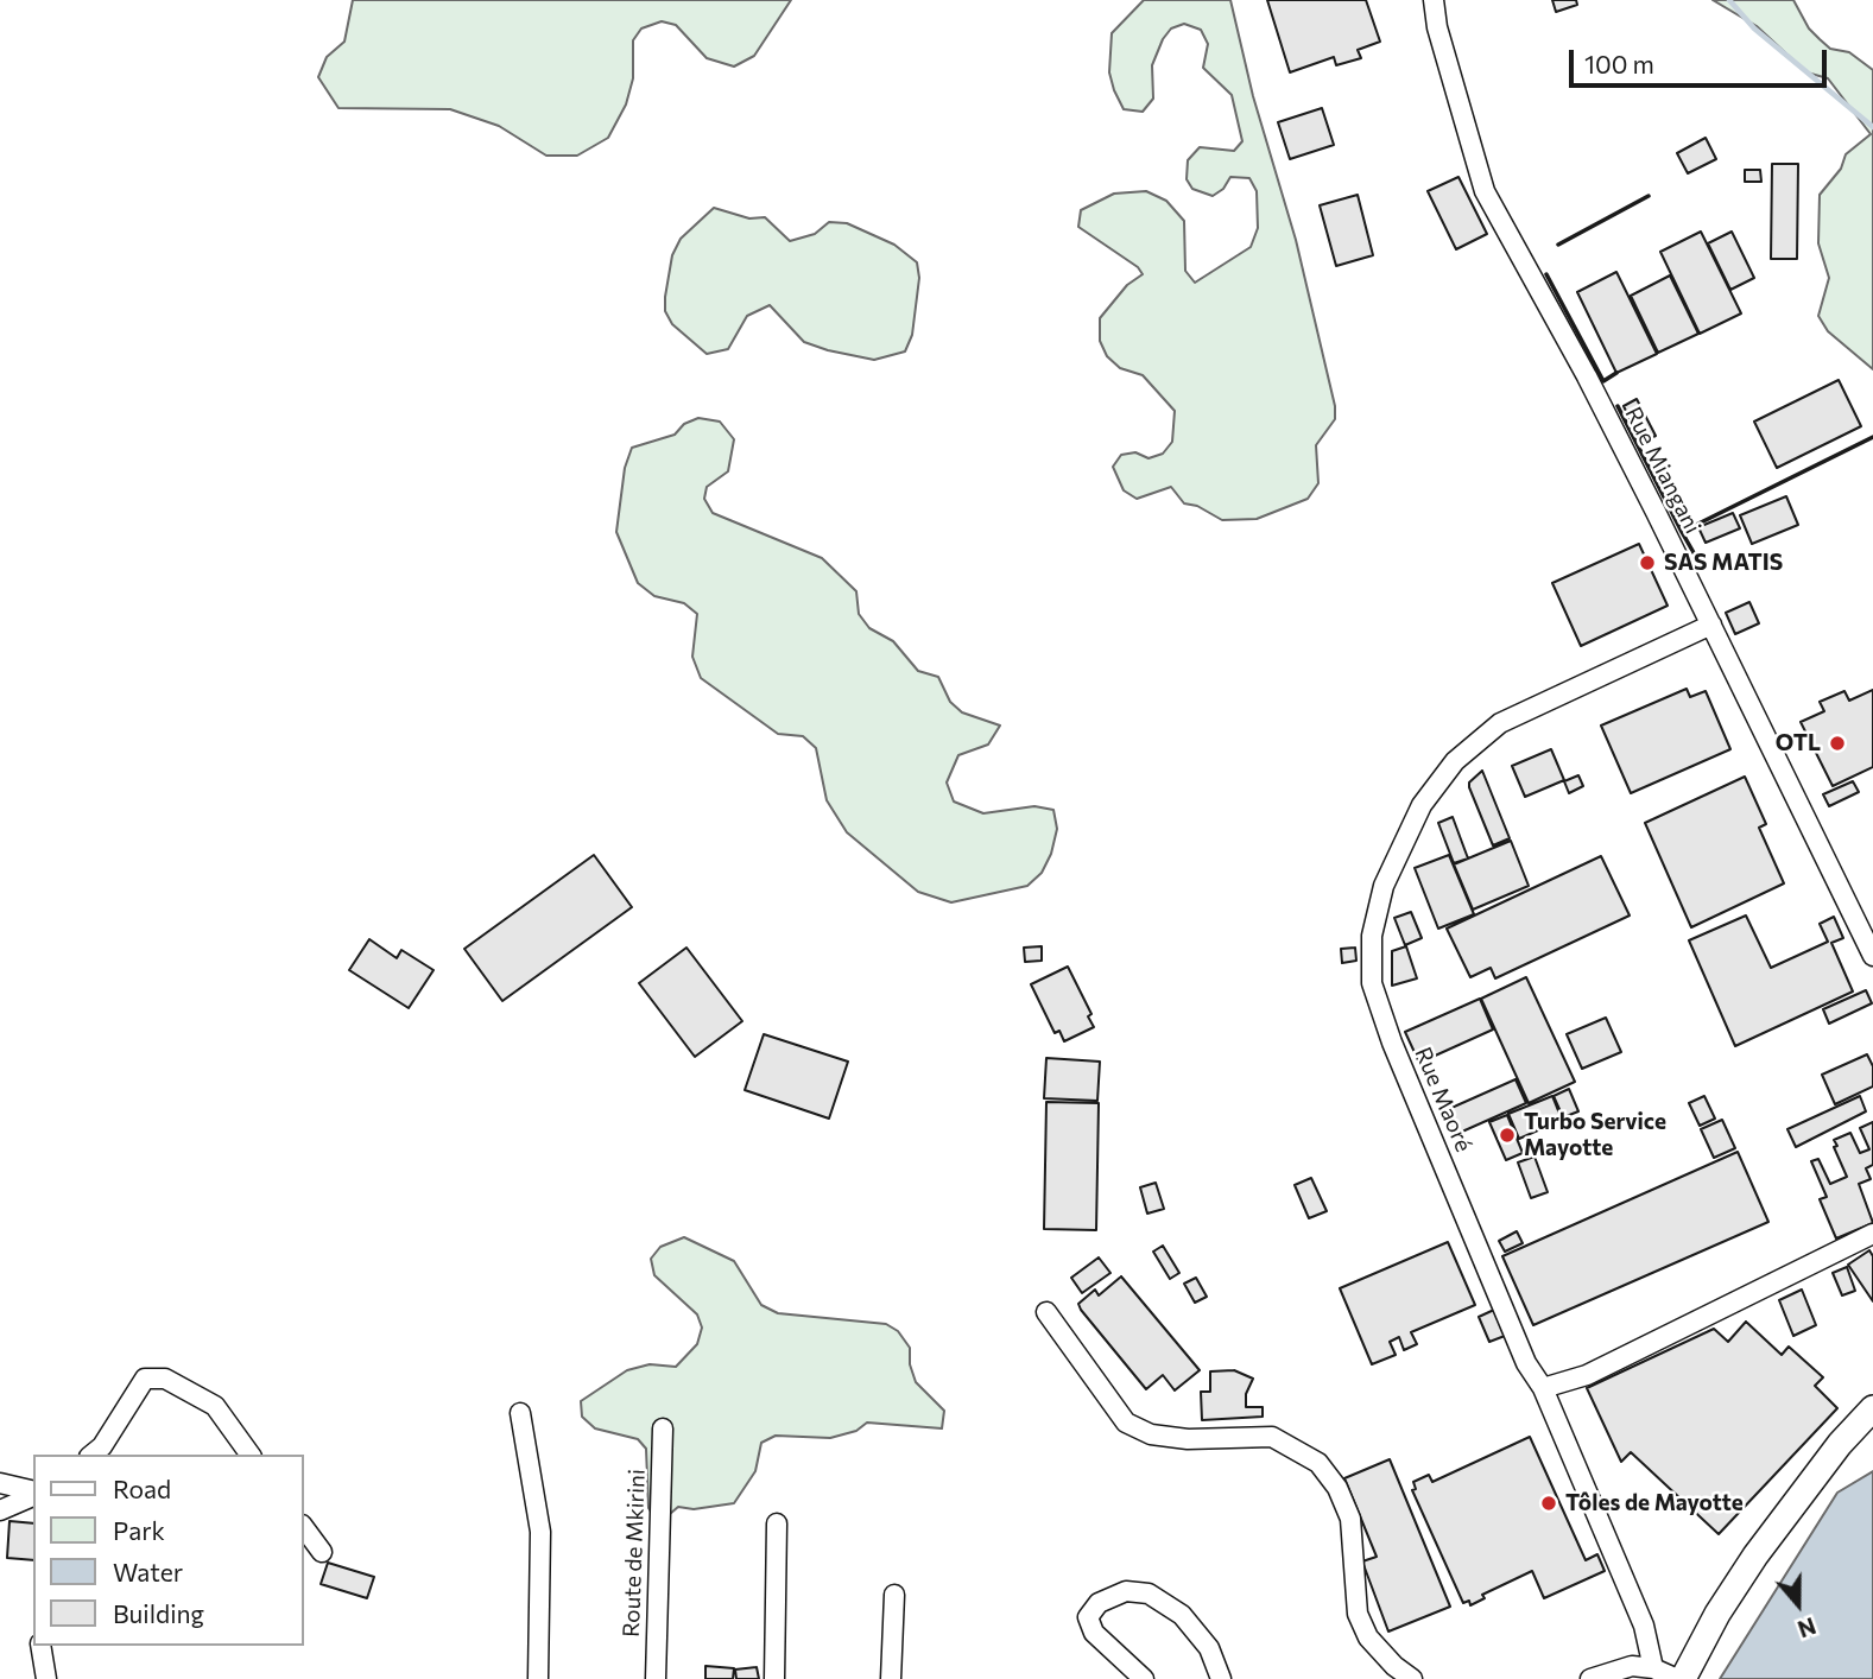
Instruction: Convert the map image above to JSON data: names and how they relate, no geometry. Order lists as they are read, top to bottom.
{
  "streets": {
    "street": ["Rue Miangani", "Rue Maoré", "Route de Mkirini"]
  },
  "crossings": [
    ["Rue Miangani", "Rue Maoré"]
  ],
  "places": [
    "SAS MATIS",
    "OTL",
    "Turbo Service Mayotte",
    "Tôles de Mayotte"
  ],
  "legend": [
    "Road",
    "Park",
    "Water",
    "Building"
  ],
  "scale_bar": "100 m",
  "north": "bottom"
}
